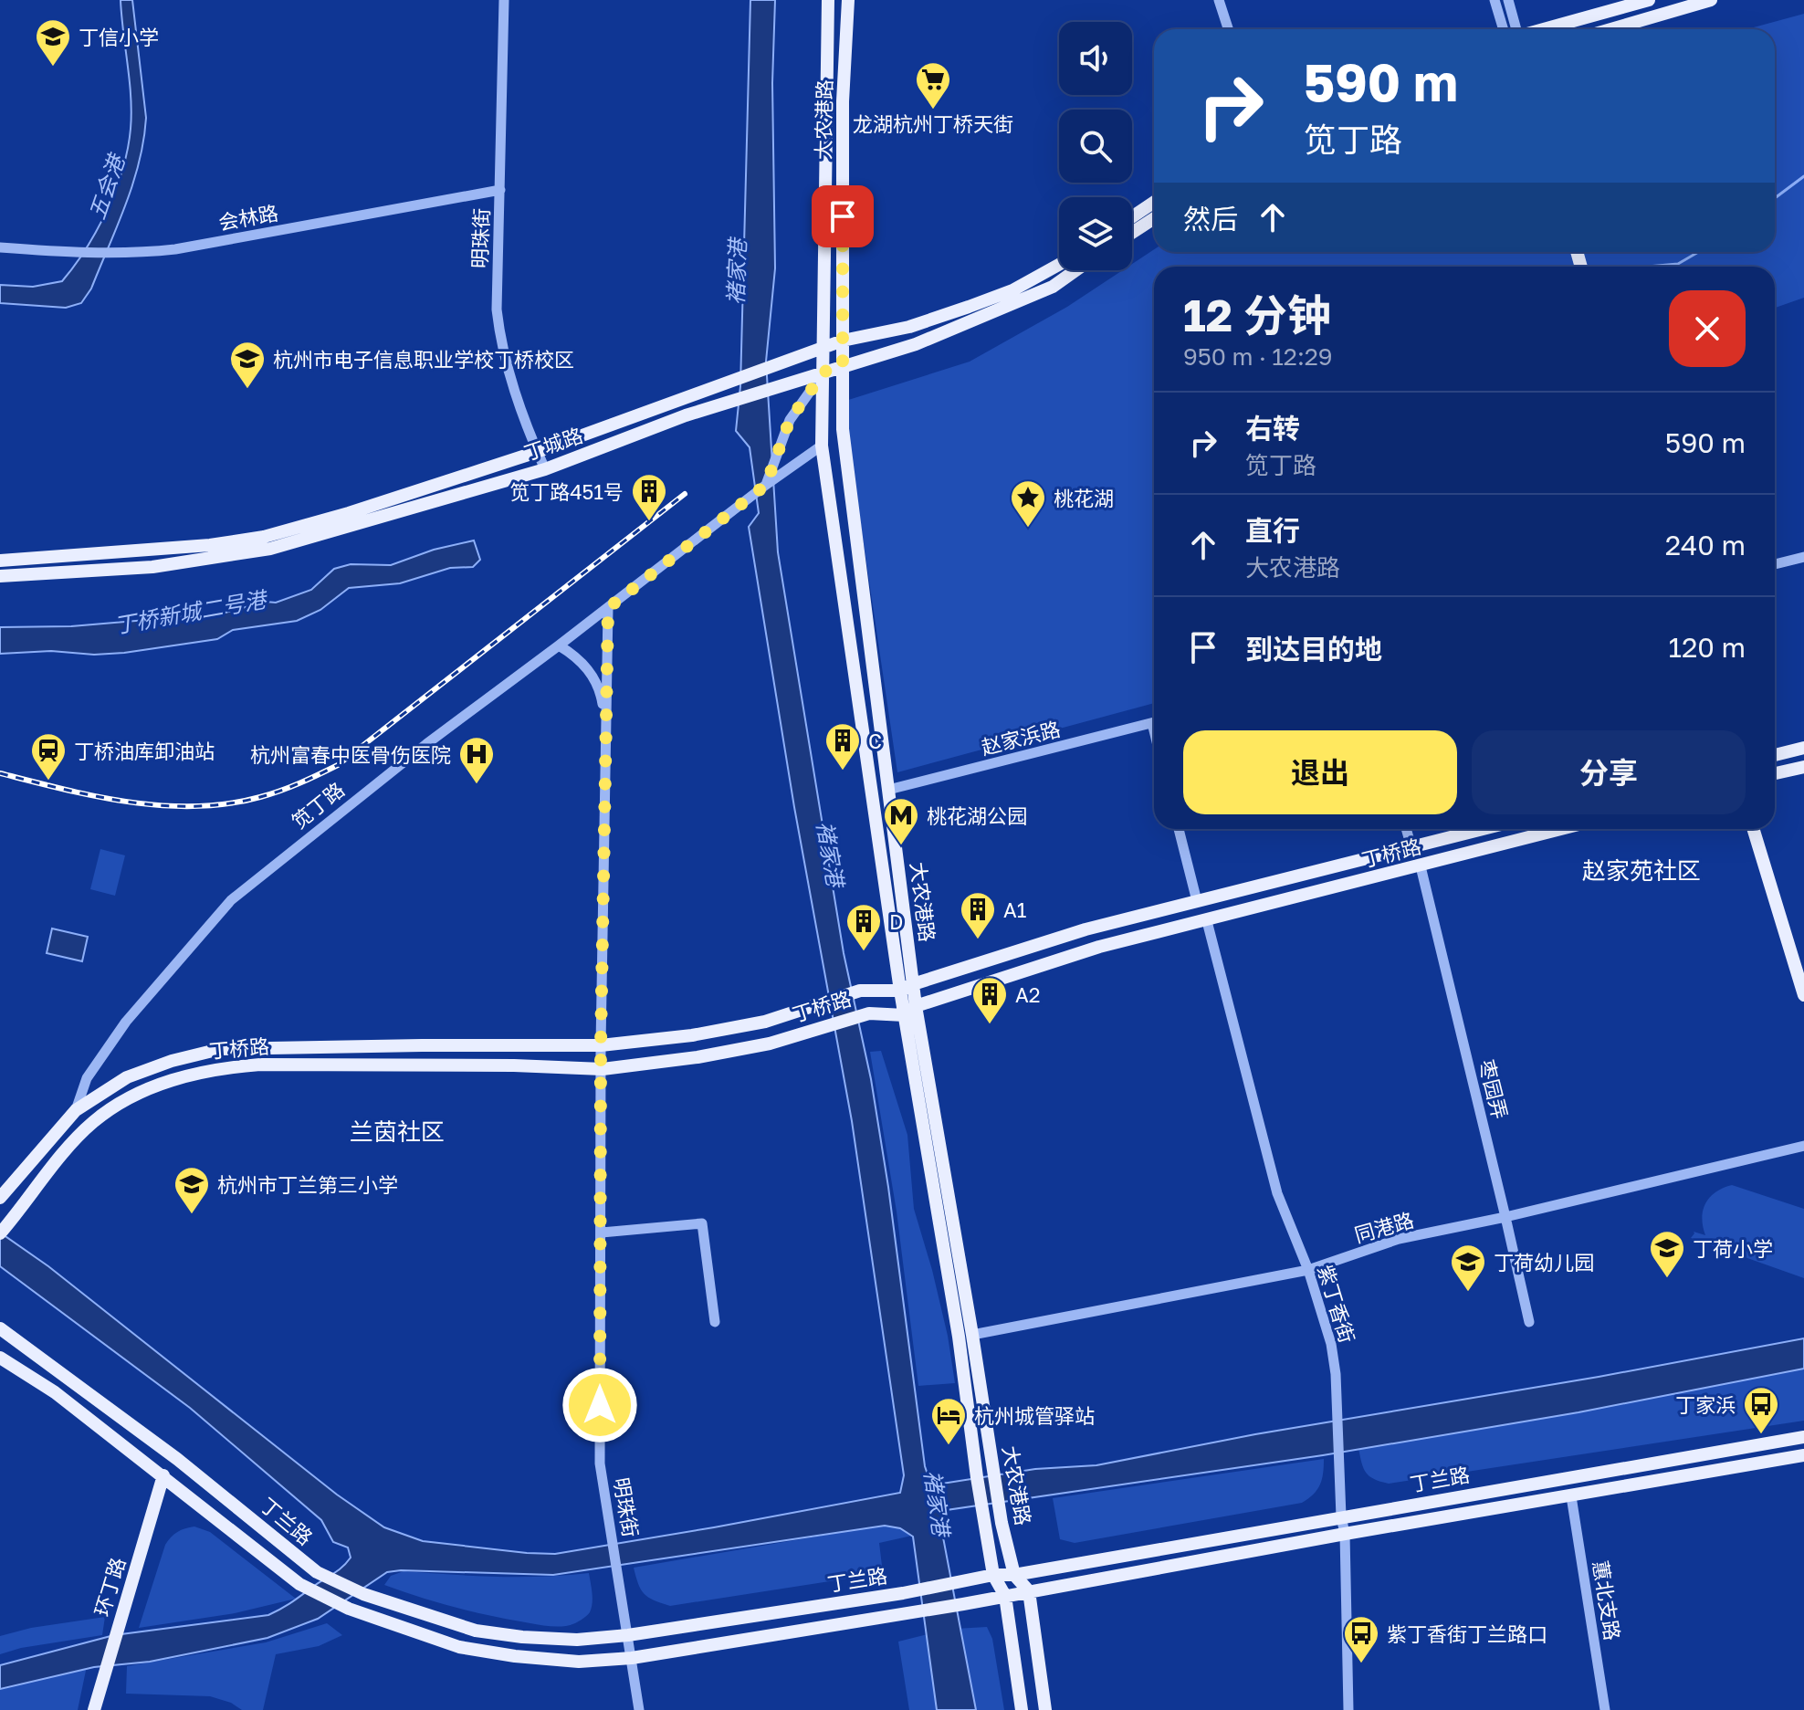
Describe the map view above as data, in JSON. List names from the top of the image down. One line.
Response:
{"streets":{"main road":["大农港路","丁城路","笕丁路","丁桥路","丁兰路","环丁路"],"street":["会林路","明珠街","赵家浜路","枣园弄","同港路","紫丁香街","蕙北支路"]},"crossings":[["大农港路","丁城路"],["大农港路","赵家浜路"],["大农港路","笕丁路"],["大农港路","丁桥路"],["大农港路","同港路"],["大农港路","丁兰路"],["会林路","明珠街"],["明珠街","丁城路"],["明珠街","笕丁路"],["明珠街","丁桥路"],["明珠街","丁兰路"],["笕丁路","丁桥路"],["丁桥路","枣园弄"],["丁桥路","紫丁香街"],["枣园弄","同港路"],["同港路","紫丁香街"],["紫丁香街","丁兰路"],["丁兰路","环丁路"],["丁兰路","蕙北支路"]],"districts":["赵家苑社区","兰茵社区"],"water":["五会港","褚家港","丁桥新城二号港"],"places":{"school or university":["丁信小学","杭州市电子信息职业学校丁桥校区","杭州市丁兰第三小学","丁荷小学","丁荷幼儿园"],"supermarket":["龙湖杭州丁桥天街"],"building":["笕丁路451号","C","A1","D","A2"],"place":["桃花湖"],"station":["丁桥油库卸油站"],"hospital":["杭州富春中医骨伤医院"],"metro station":["桃花湖公园"],"bus stop":["丁家浜","紫丁香街丁兰路口"],"hotel":["杭州城管驿站"]},"page":{"turn":["590 m","笕丁路"],"then":"然后","heading":["12 分钟","950 m · 12:29"],"list":[{"name":"右转","note":"笕丁路","value":"590 m"},{"name":"直行","note":"大农港路","value":"240 m"},{"name":"到达目的地","value":"120 m"}],"buttons":["退出","分享"]}}
